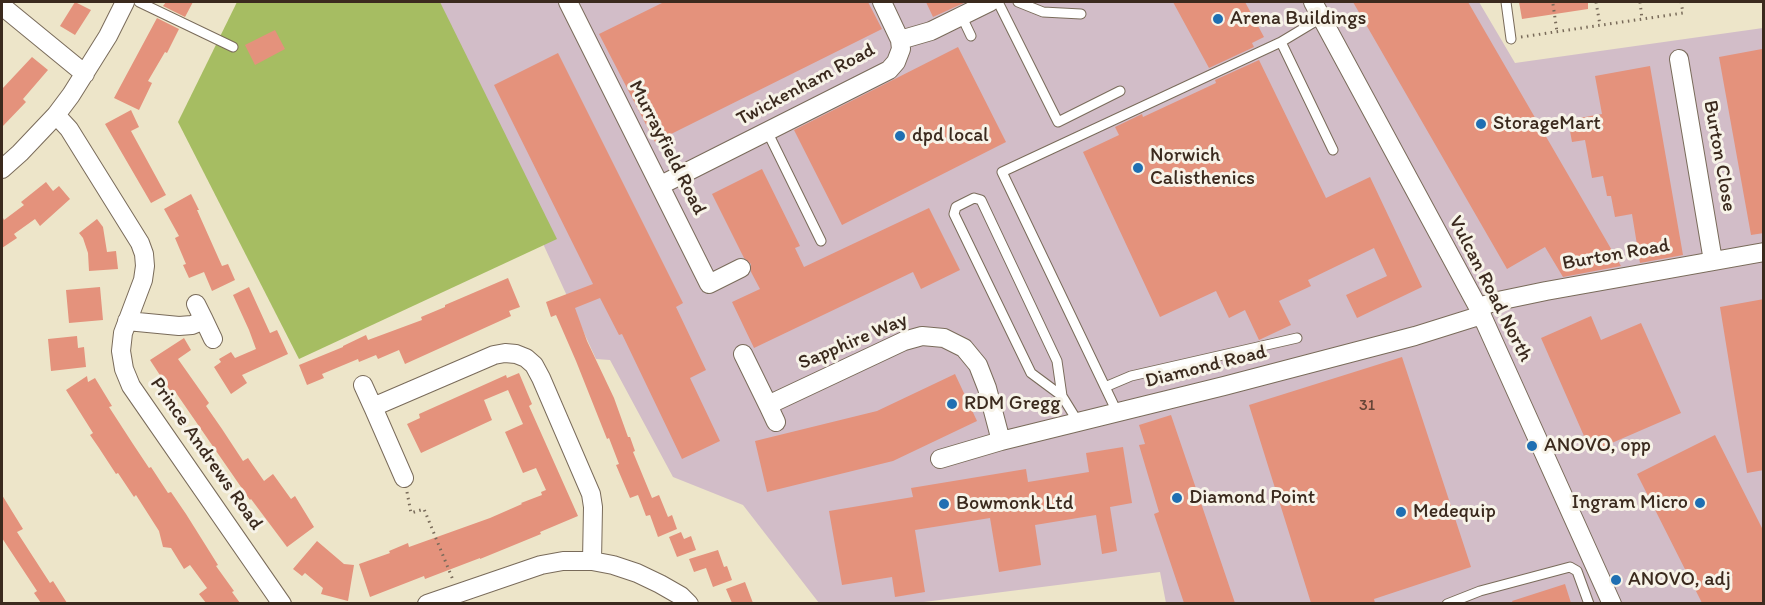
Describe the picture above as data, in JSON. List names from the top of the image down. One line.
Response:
{"streets":{"street":["Twickenham Road","Murrayfield Road","Burton Close","Burton Road","Vulcan Road North","Sapphire Way","Diamond Road","Prince Andrews Road"]},"crossings":[["Twickenham Road","Murrayfield Road"],["Burton Close","Burton Road"],["Burton Road","Vulcan Road North"],["Burton Road","Diamond Road"],["Vulcan Road North","Diamond Road"],["Sapphire Way","Diamond Road"]],"places":["Arena Buildings","StorageMart","dpd local","Norwich Calisthenics","RDM Gregg","ANOVO, opp","Diamond Point","Ingram Micro","Bowmonk Ltd","Medequip","ANOVO, adj"],"house_numbers":["31"]}
